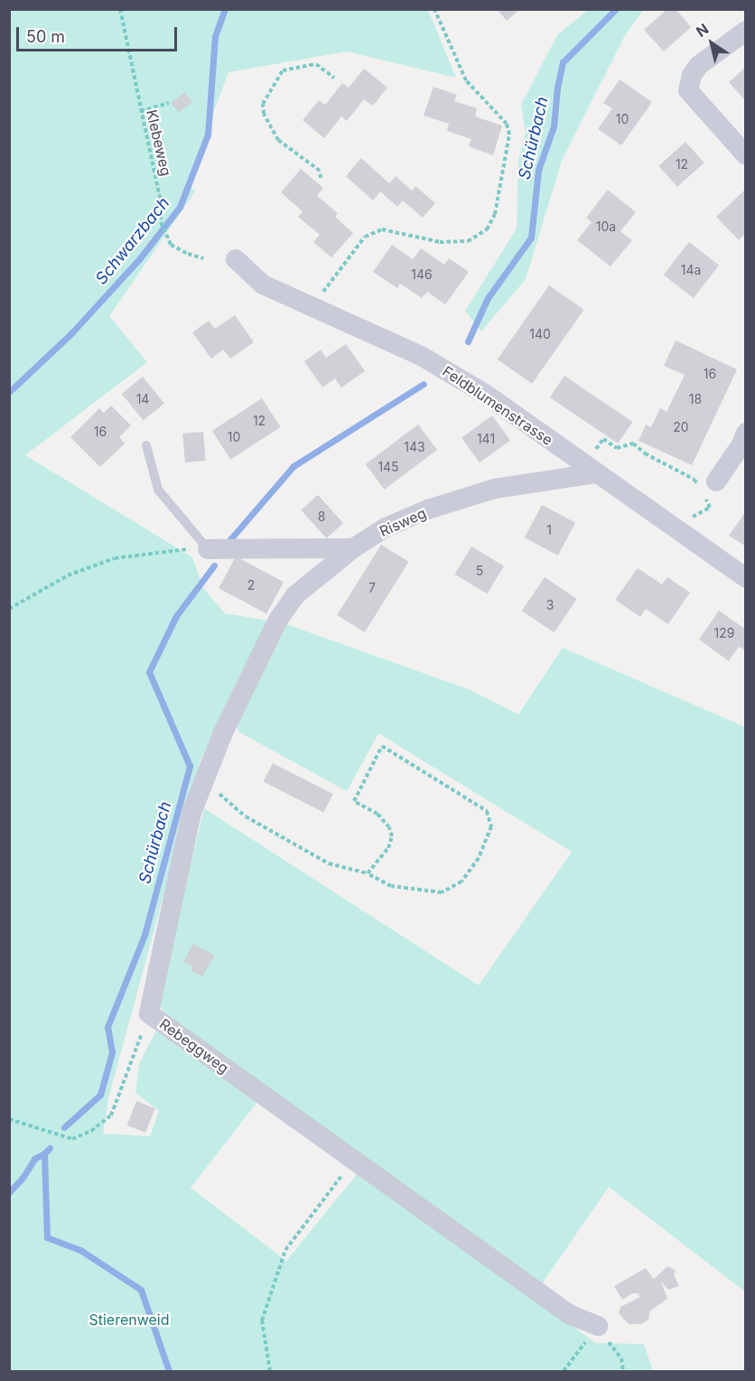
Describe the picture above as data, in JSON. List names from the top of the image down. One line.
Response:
{"streets":{"street":["Feldblumenstrasse","Risweg","Rebeggweg"],"path":["Klebeweg"]},"crossings":[["Feldblumenstrasse","Risweg"],["Risweg","Rebeggweg"]],"water":["Schürbach","Schwarzbach"],"parks":["Stierenweid"],"house_numbers":["10","12","10a","14a","146","140","16","14","18","12","20","16","10","141","143","145","8","1","5","2","7","3","129"],"scale_bar":"50 m","north":"top left"}
